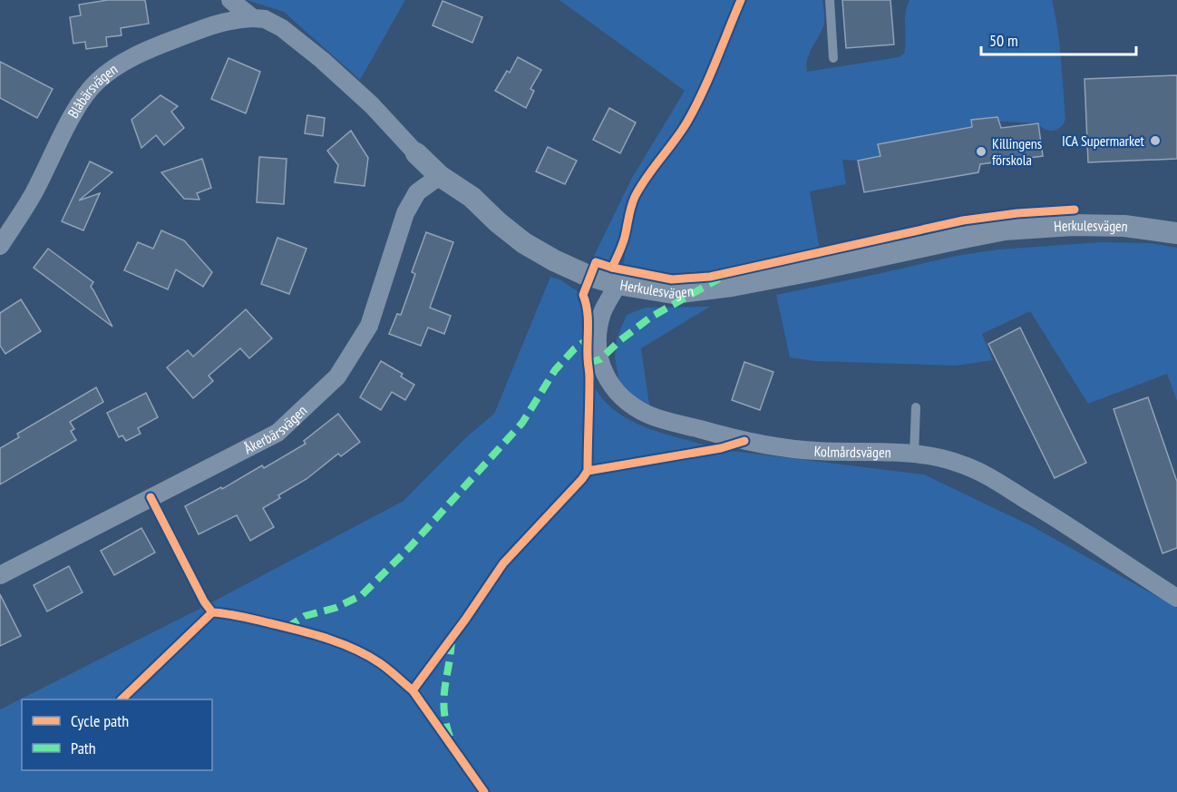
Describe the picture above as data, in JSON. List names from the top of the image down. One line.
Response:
{"streets":{"street":["Blåbärsvägen","Herkulesvägen","Åkerbärsvägen","Kolmårdsvägen"]},"crossings":[["Blåbärsvägen","Herkulesvägen"],["Herkulesvägen","Åkerbärsvägen"],["Herkulesvägen","Kolmårdsvägen"]],"places":["ICA Supermarket","Killingens förskola"],"legend":["Cycle path","Path"],"scale_bar":"50 m"}
